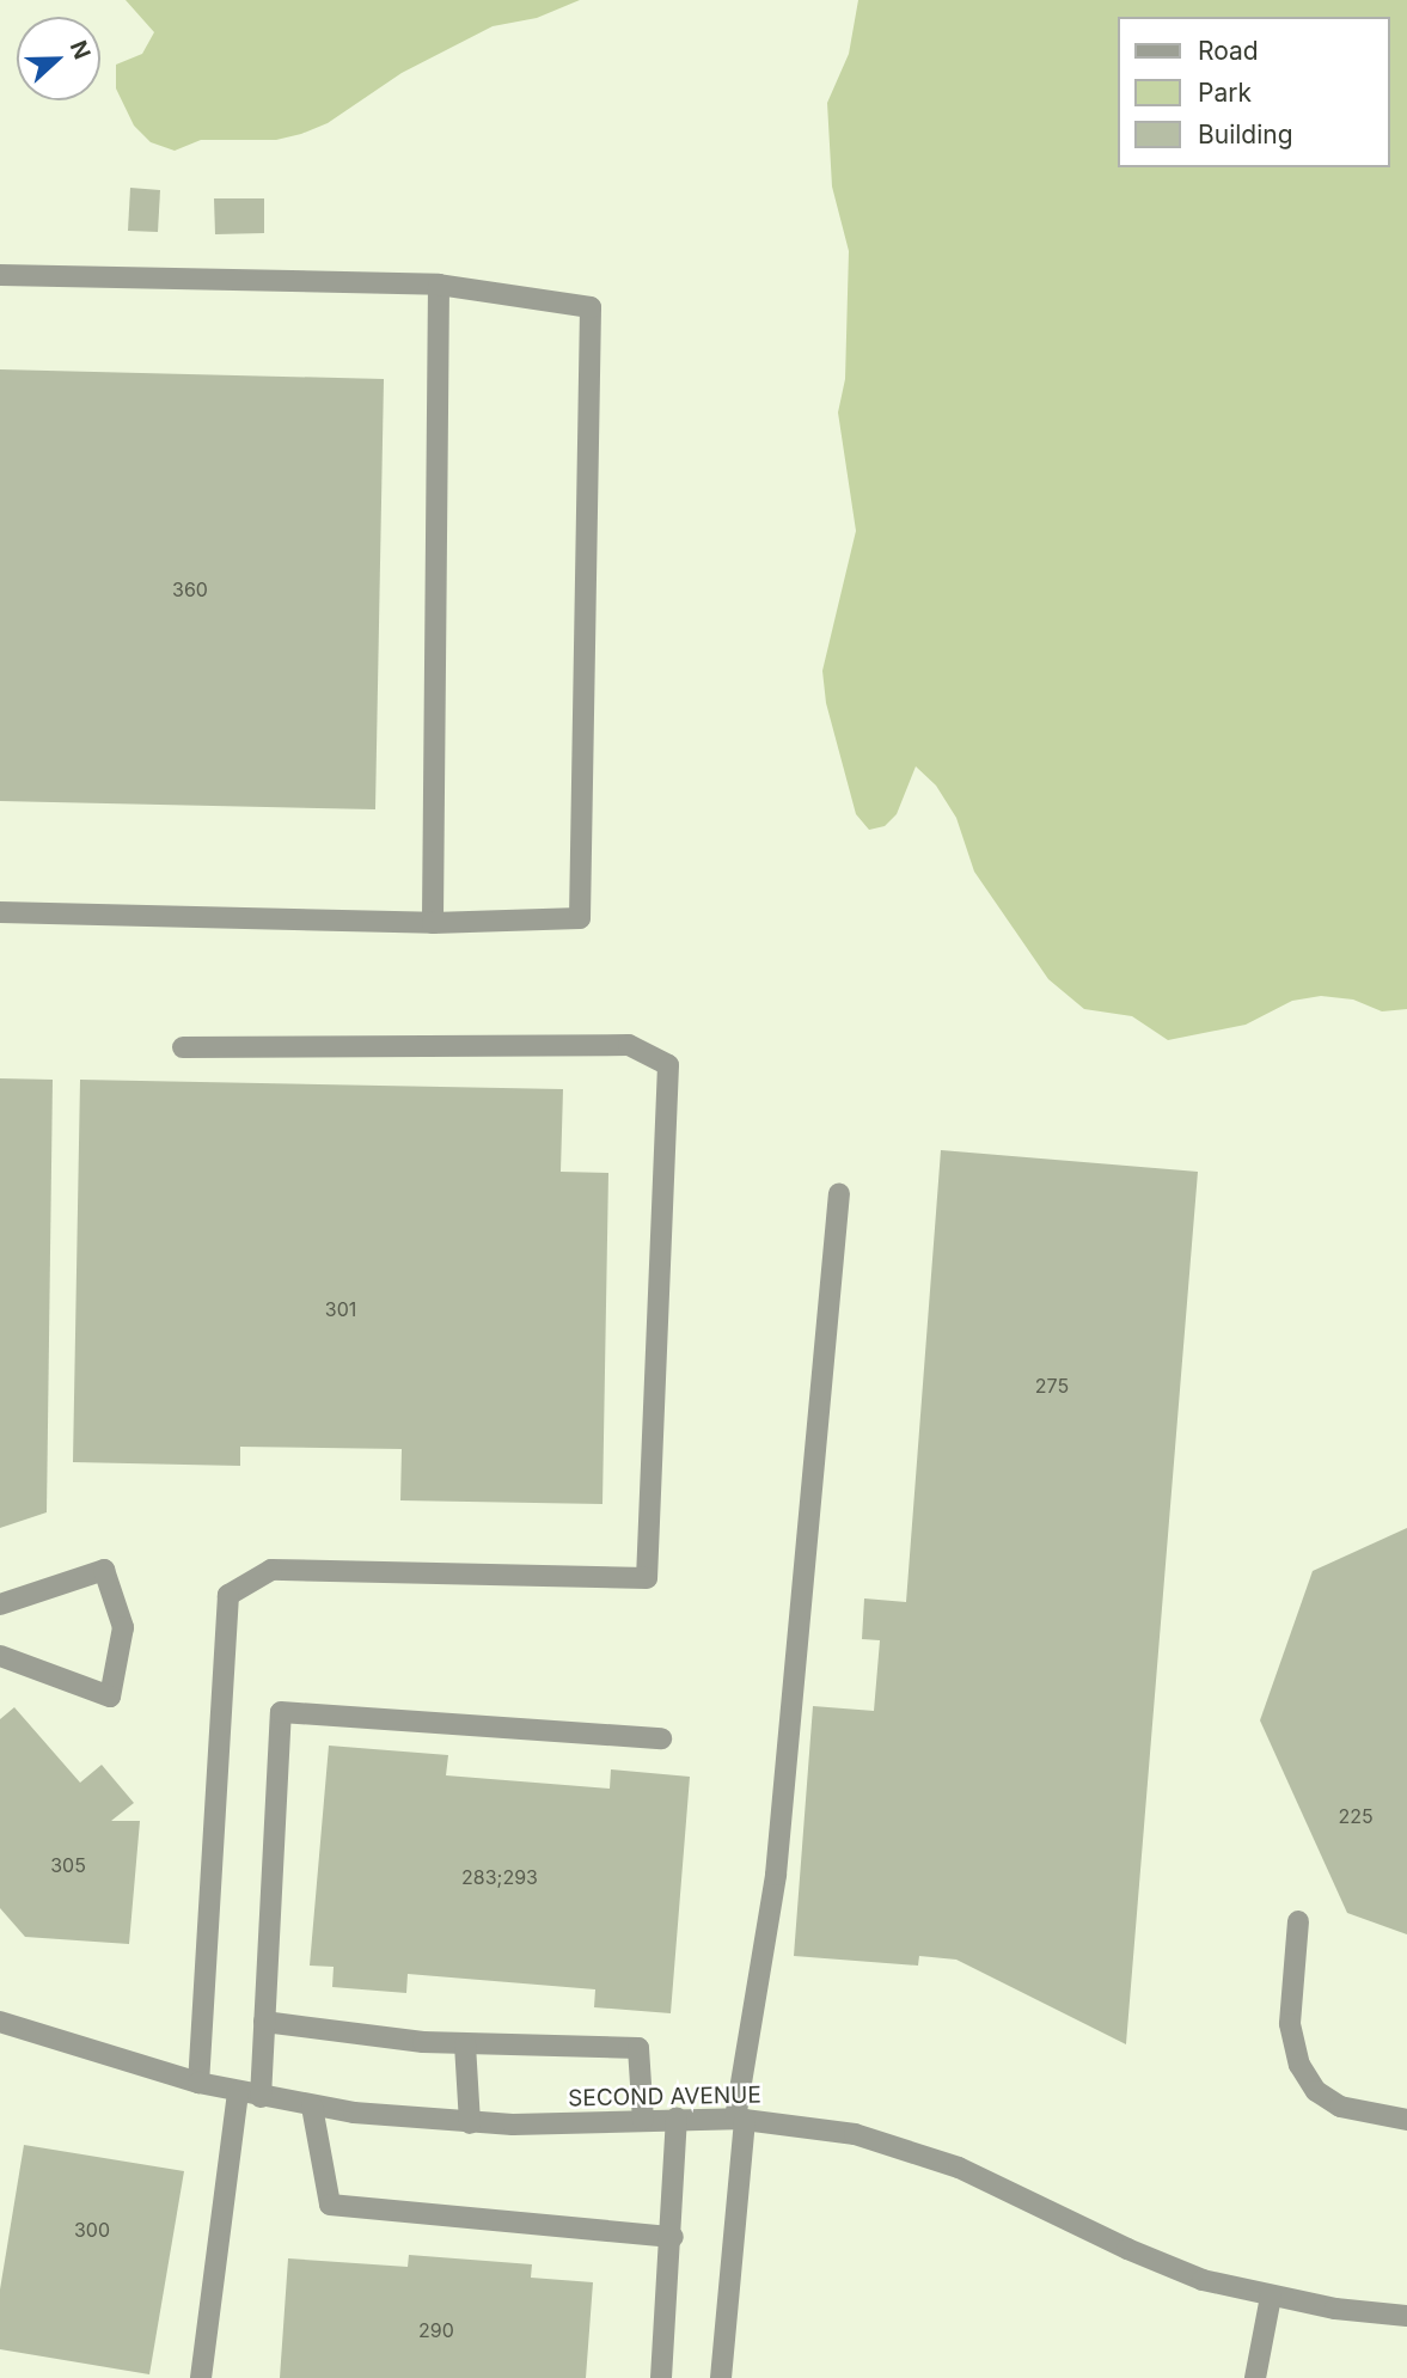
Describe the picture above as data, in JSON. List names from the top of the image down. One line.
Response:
{"streets":{"street":["SECOND AVENUE"]},"house_numbers":["360","301","275","225","305","283;293","300","290"],"legend":["Road","Park","Building"],"north":"right"}
